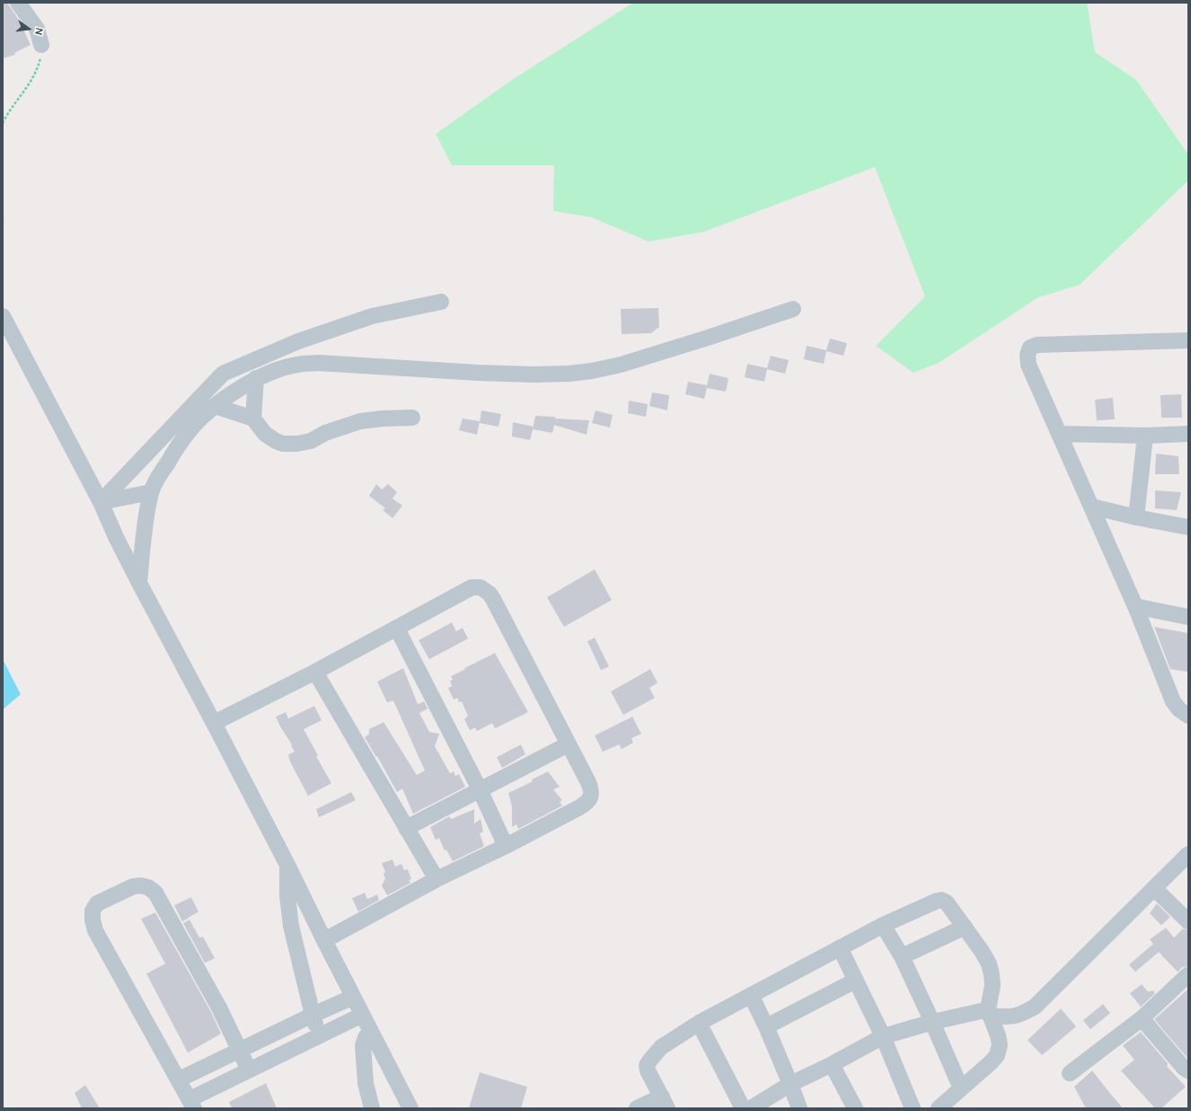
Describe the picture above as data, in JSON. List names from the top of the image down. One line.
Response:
{"north":"right"}
